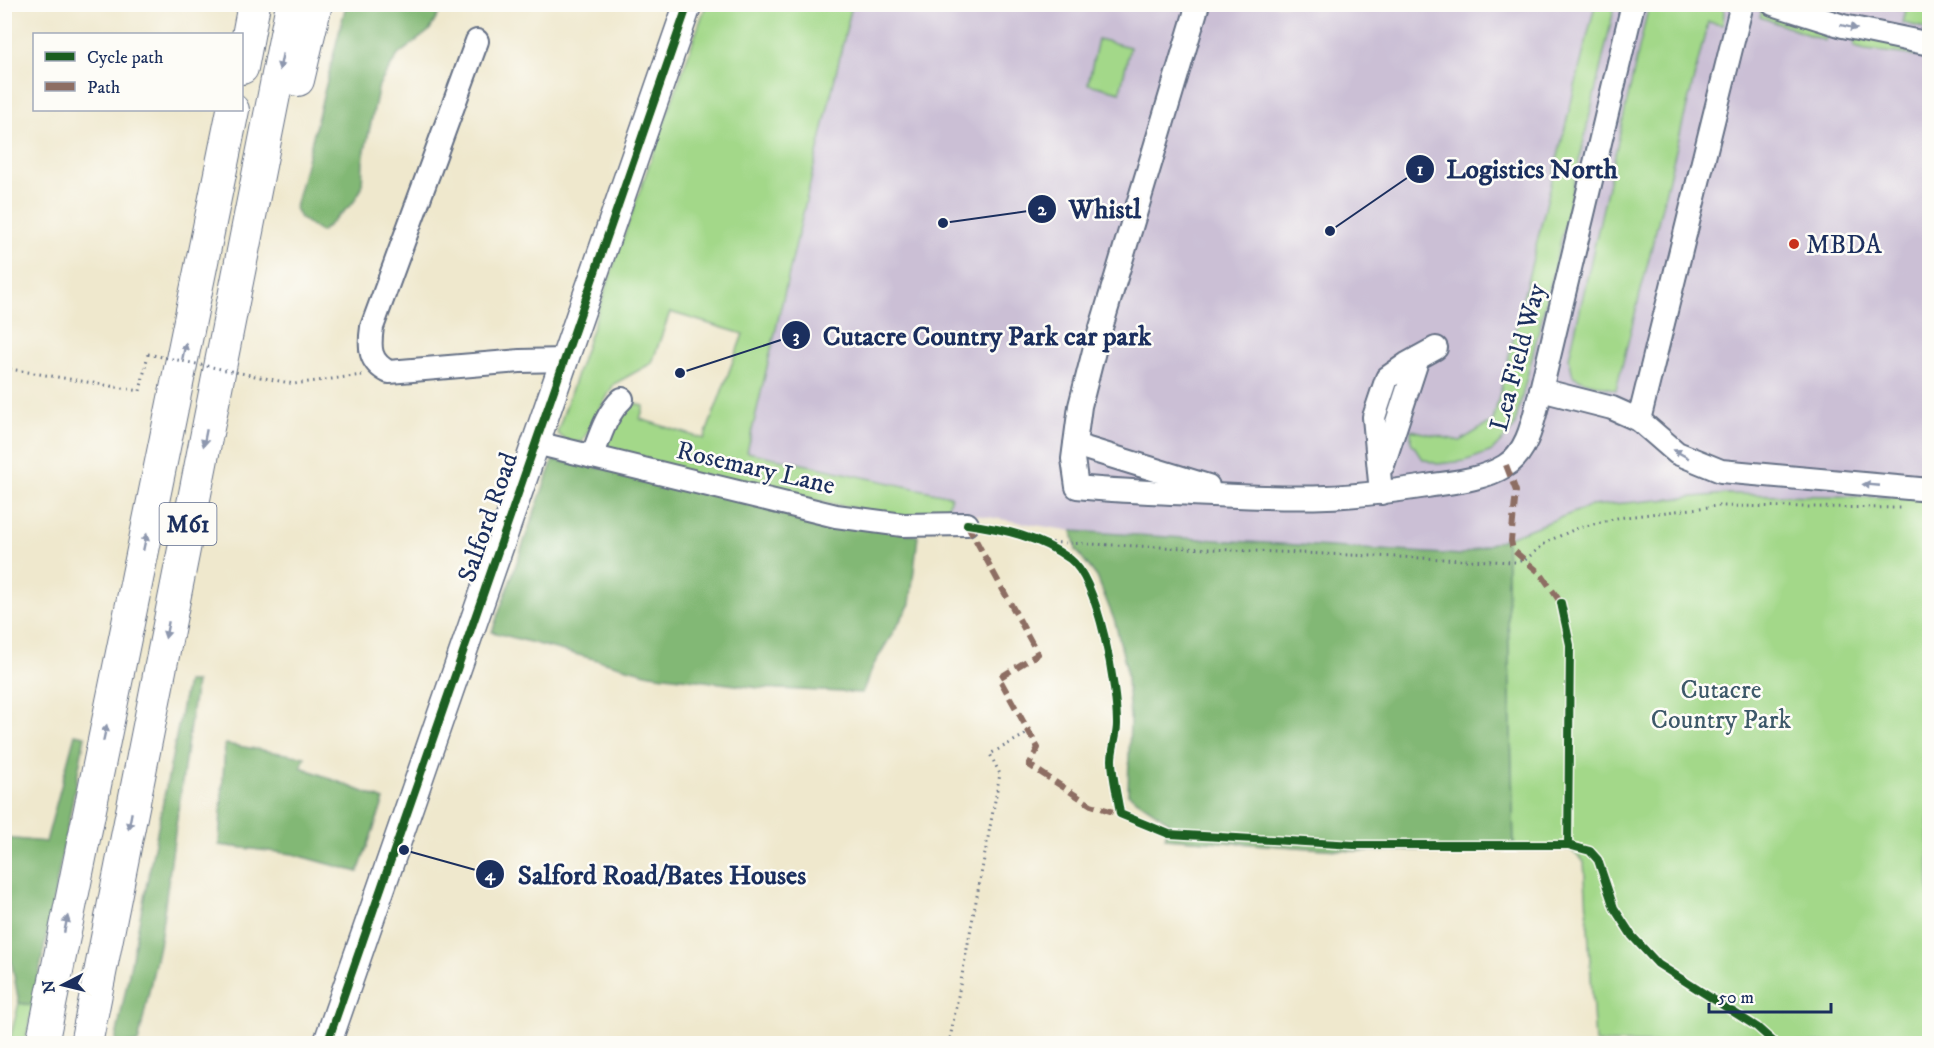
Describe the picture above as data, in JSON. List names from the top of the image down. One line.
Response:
{"streets":{"highway":["M61"],"main road":["Salford Road"],"lane":["Lea Field Way","Rosemary Lane"]},"crossings":[["Rosemary Lane","Salford Road"]],"parks":["Cutacre Country Park"],"places":["Whistl","Logistics North","MBDA","Cutacre Country Park car park","Salford Road/Bates Houses"],"legend":["Cycle path","Path"],"scale_bar":"50 m","north":"left"}
